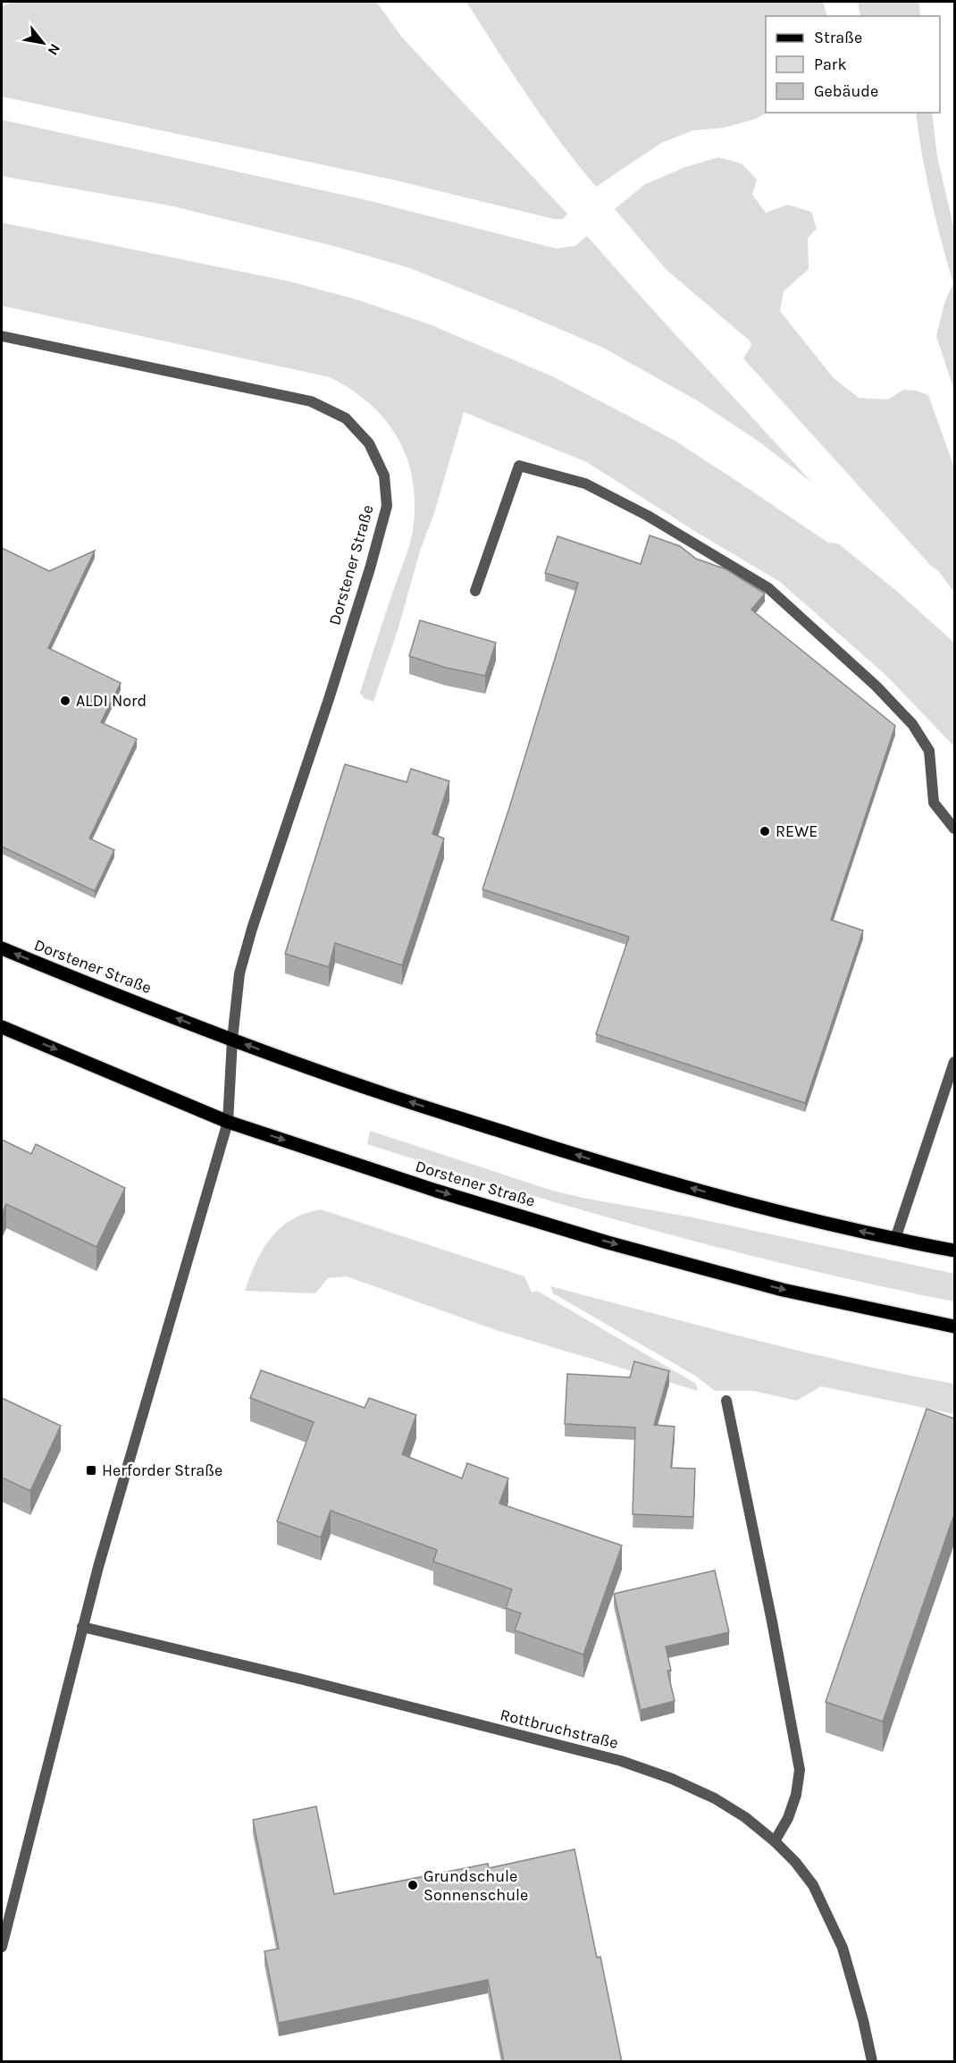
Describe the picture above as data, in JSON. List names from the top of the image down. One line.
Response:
{"streets":{"main road":["Dorstener Straße"],"street":["Rottbruchstraße"]},"places":{"other":["ALDI Nord","REWE","Grundschule Sonnenschule"],"transit":["Herforder Straße"]},"legend":["Straße","Park","Gebäude"],"north":"bottom right"}
